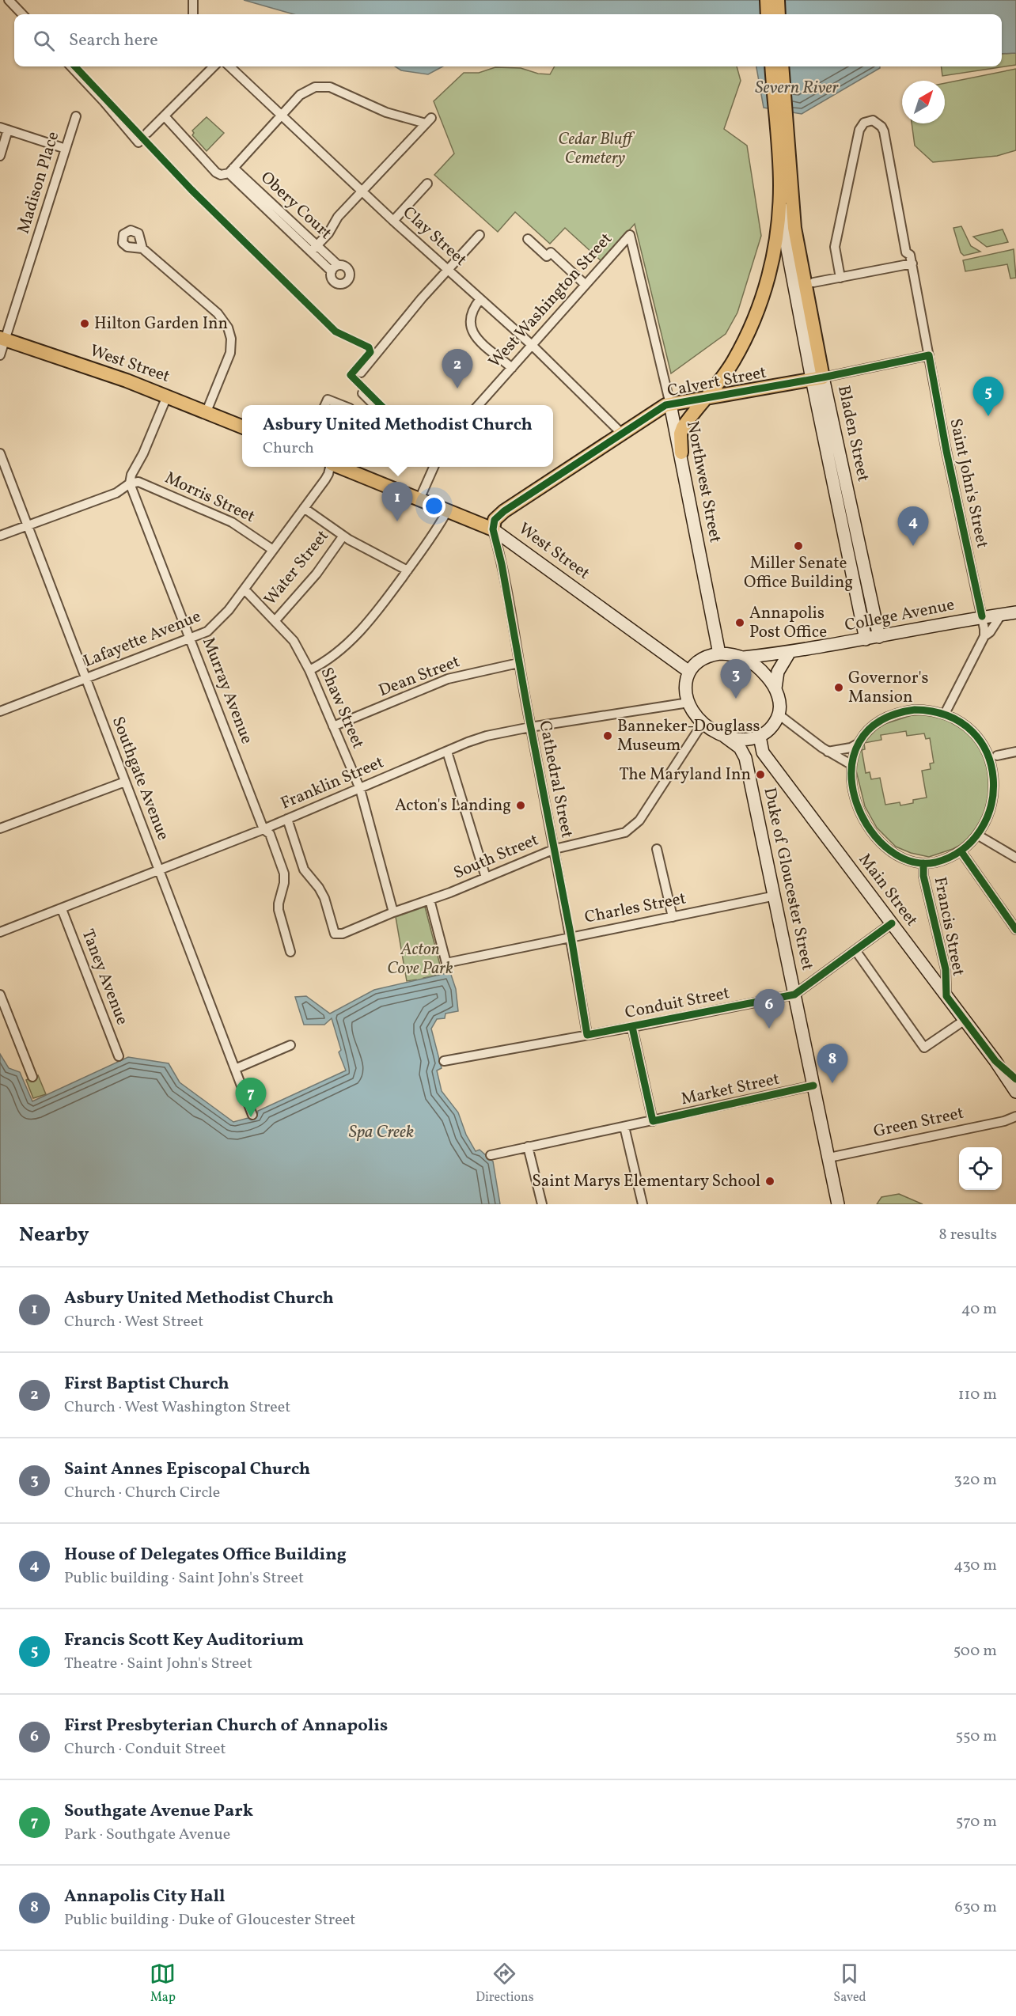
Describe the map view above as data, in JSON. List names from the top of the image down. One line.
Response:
{"streets":{"main road":["West Street","Calvert Street","Bladen Street","Northwest Street","College Avenue","Duke of Gloucester Street","Main Street"],"street":["Madison Place","Obery Court","Clay Street","West Washington Street","Saint John's Street","Morris Street","Water Street","Lafayette Avenue","Dean Street","Murray Avenue","Shaw Street","Southgate Avenue","Cathedral Street","Franklin Street","South Street","Charles Street","Francis Street","Taney Avenue","Conduit Street","Market Street","Green Street"]},"crossings":[["Madison Place","West Street"],["Clay Street","West Washington Street"],["Clay Street","Calvert Street"],["West Washington Street","Northwest Street"],["West Street","Calvert Street"],["West Street","Northwest Street"],["West Street","College Avenue"],["West Street","Cathedral Street"],["West Street","Franklin Street"],["West Street","South Street"],["West Street","Duke of Gloucester Street"],["West Street","Main Street"],["Calvert Street","Bladen Street"],["Calvert Street","Northwest Street"],["Calvert Street","Saint John's Street"],["Calvert Street","Cathedral Street"],["Bladen Street","College Avenue"],["Northwest Street","College Avenue"],["Northwest Street","Franklin Street"],["Northwest Street","South Street"],["Northwest Street","Duke of Gloucester Street"],["Northwest Street","Main Street"],["Saint John's Street","College Avenue"],["Morris Street","Lafayette Avenue"],["Morris Street","Murray Avenue"],["Water Street","Shaw Street"],["College Avenue","Franklin Street"],["College Avenue","South Street"],["College Avenue","Duke of Gloucester Street"],["College Avenue","Main Street"],["Lafayette Avenue","Murray Avenue"],["Lafayette Avenue","Shaw Street"],["Lafayette Avenue","Southgate Avenue"],["Dean Street","Shaw Street"],["Dean Street","Cathedral Street"],["Murray Avenue","Franklin Street"],["Shaw Street","Franklin Street"],["Shaw Street","South Street"],["Southgate Avenue","Franklin Street"],["Cathedral Street","Franklin Street"],["Cathedral Street","South Street"],["Cathedral Street","Charles Street"],["Cathedral Street","Conduit Street"],["Franklin Street","South Street"],["Franklin Street","Duke of Gloucester Street"],["Franklin Street","Main Street"],["Franklin Street","Taney Avenue"],["South Street","Duke of Gloucester Street"],["South Street","Main Street"],["South Street","Charles Street"],["Duke of Gloucester Street","Main Street"],["Duke of Gloucester Street","Charles Street"],["Duke of Gloucester Street","Conduit Street"],["Duke of Gloucester Street","Market Street"],["Duke of Gloucester Street","Green Street"],["Main Street","Francis Street"],["Main Street","Conduit Street"]],"water":["Severn River","Spa Creek"],"parks":["Cedar Bluff Cemetery","Acton Cove Park"],"places":["Hilton Garden Inn","Miller Senate Office Building","Annapolis Post Office","Governor's Mansion","Banneker-Douglass Museum","The Maryland Inn","Acton's Landing","Saint Marys Elementary School"],"north":"top right","page":{"search":"Search here","pins":["2","5","1","4","3","6","8","7"],"popup":["Asbury United Methodist Church","Church"],"heading":["Nearby","8 results"],"list":[{"mark":"1","name":"Asbury United Methodist Church","note":"Church · West Street","value":"40 m"},{"mark":"2","name":"First Baptist Church","note":"Church · West Washington Street","value":"110 m"},{"mark":"3","name":"Saint Annes Episcopal Church","note":"Church · Church Circle","value":"320 m"},{"mark":"4","name":"House of Delegates Office Building","note":"Public building · Saint John's Street","value":"430 m"},{"mark":"5","name":"Francis Scott Key Auditorium","note":"Theatre · Saint John's Street","value":"500 m"},{"mark":"6","name":"First Presbyterian Church of Annapolis","note":"Church · Conduit Street","value":"550 m"},{"mark":"7","name":"Southgate Avenue Park","note":"Park · Southgate Avenue","value":"570 m"},{"mark":"8","name":"Annapolis City Hall","note":"Public building · Duke of Gloucester Street","value":"630 m"}],"nav":["Map","Directions","Saved"]}}
